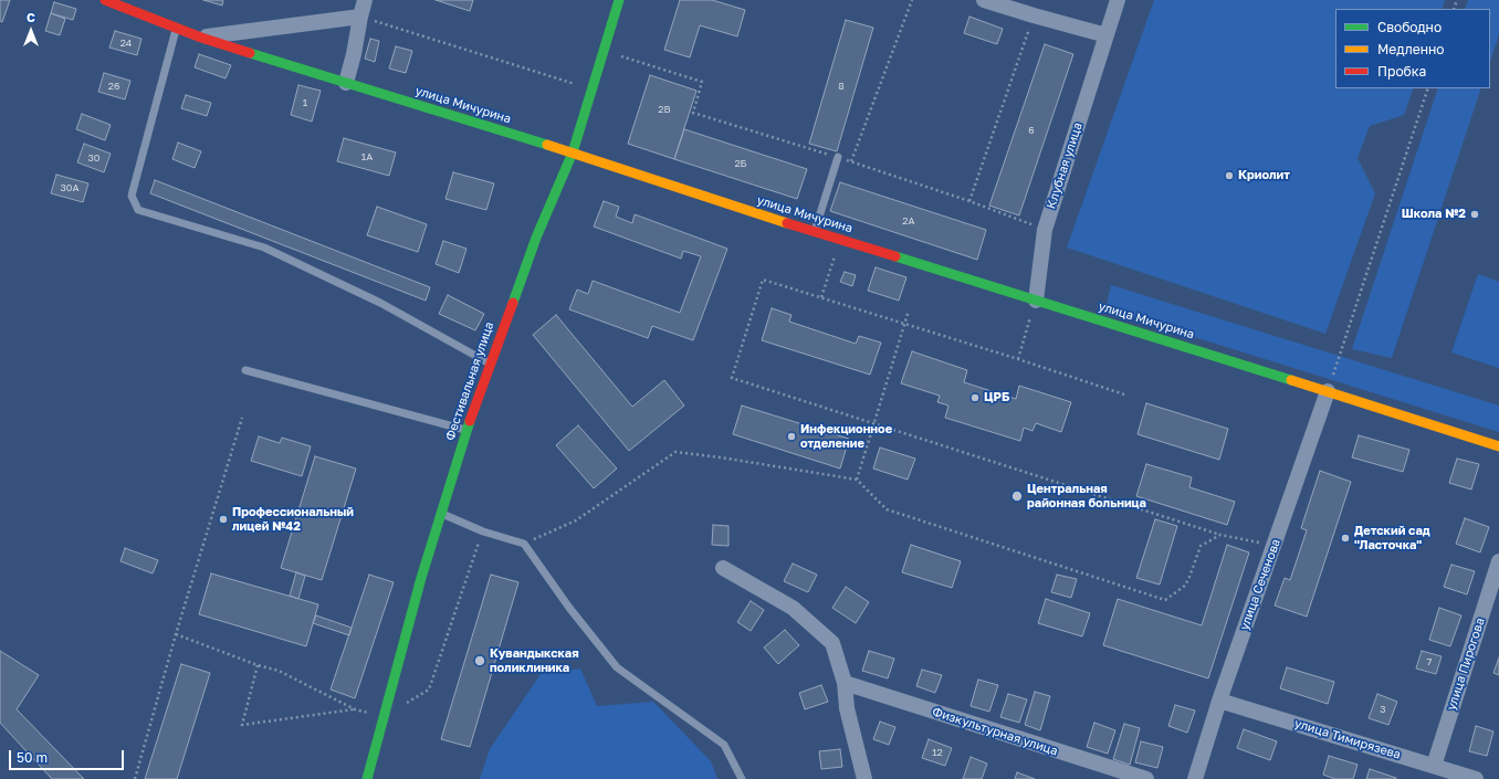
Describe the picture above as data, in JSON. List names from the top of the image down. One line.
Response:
{"streets":{"street":["улица Мичурина","Клубная улица","Фестивальная улица","улица Сеченова","улица Пирогова","Физкультурная улица","улица Тимирязева"]},"crossings":[["улица Мичурина","Клубная улица"],["улица Мичурина","Фестивальная улица"],["улица Мичурина","улица Сеченова"],["улица Сеченова","улица Тимирязева"],["улица Пирогова","улица Тимирязева"]],"places":["Криолит","Школа №2","ЦРБ","Инфекционное отделение","Центральная районная больница","Профессиональный лицей №42","Детский сад \"Ласточка\"","Кувандыкская поликлиника"],"house_numbers":["24","26","8","1","2В","6","1А","30","2Б","30А","2А","7","3","12"],"legend":["Свободно","Медленно","Пробка"],"scale_bar":"50 m","north":"top"}
